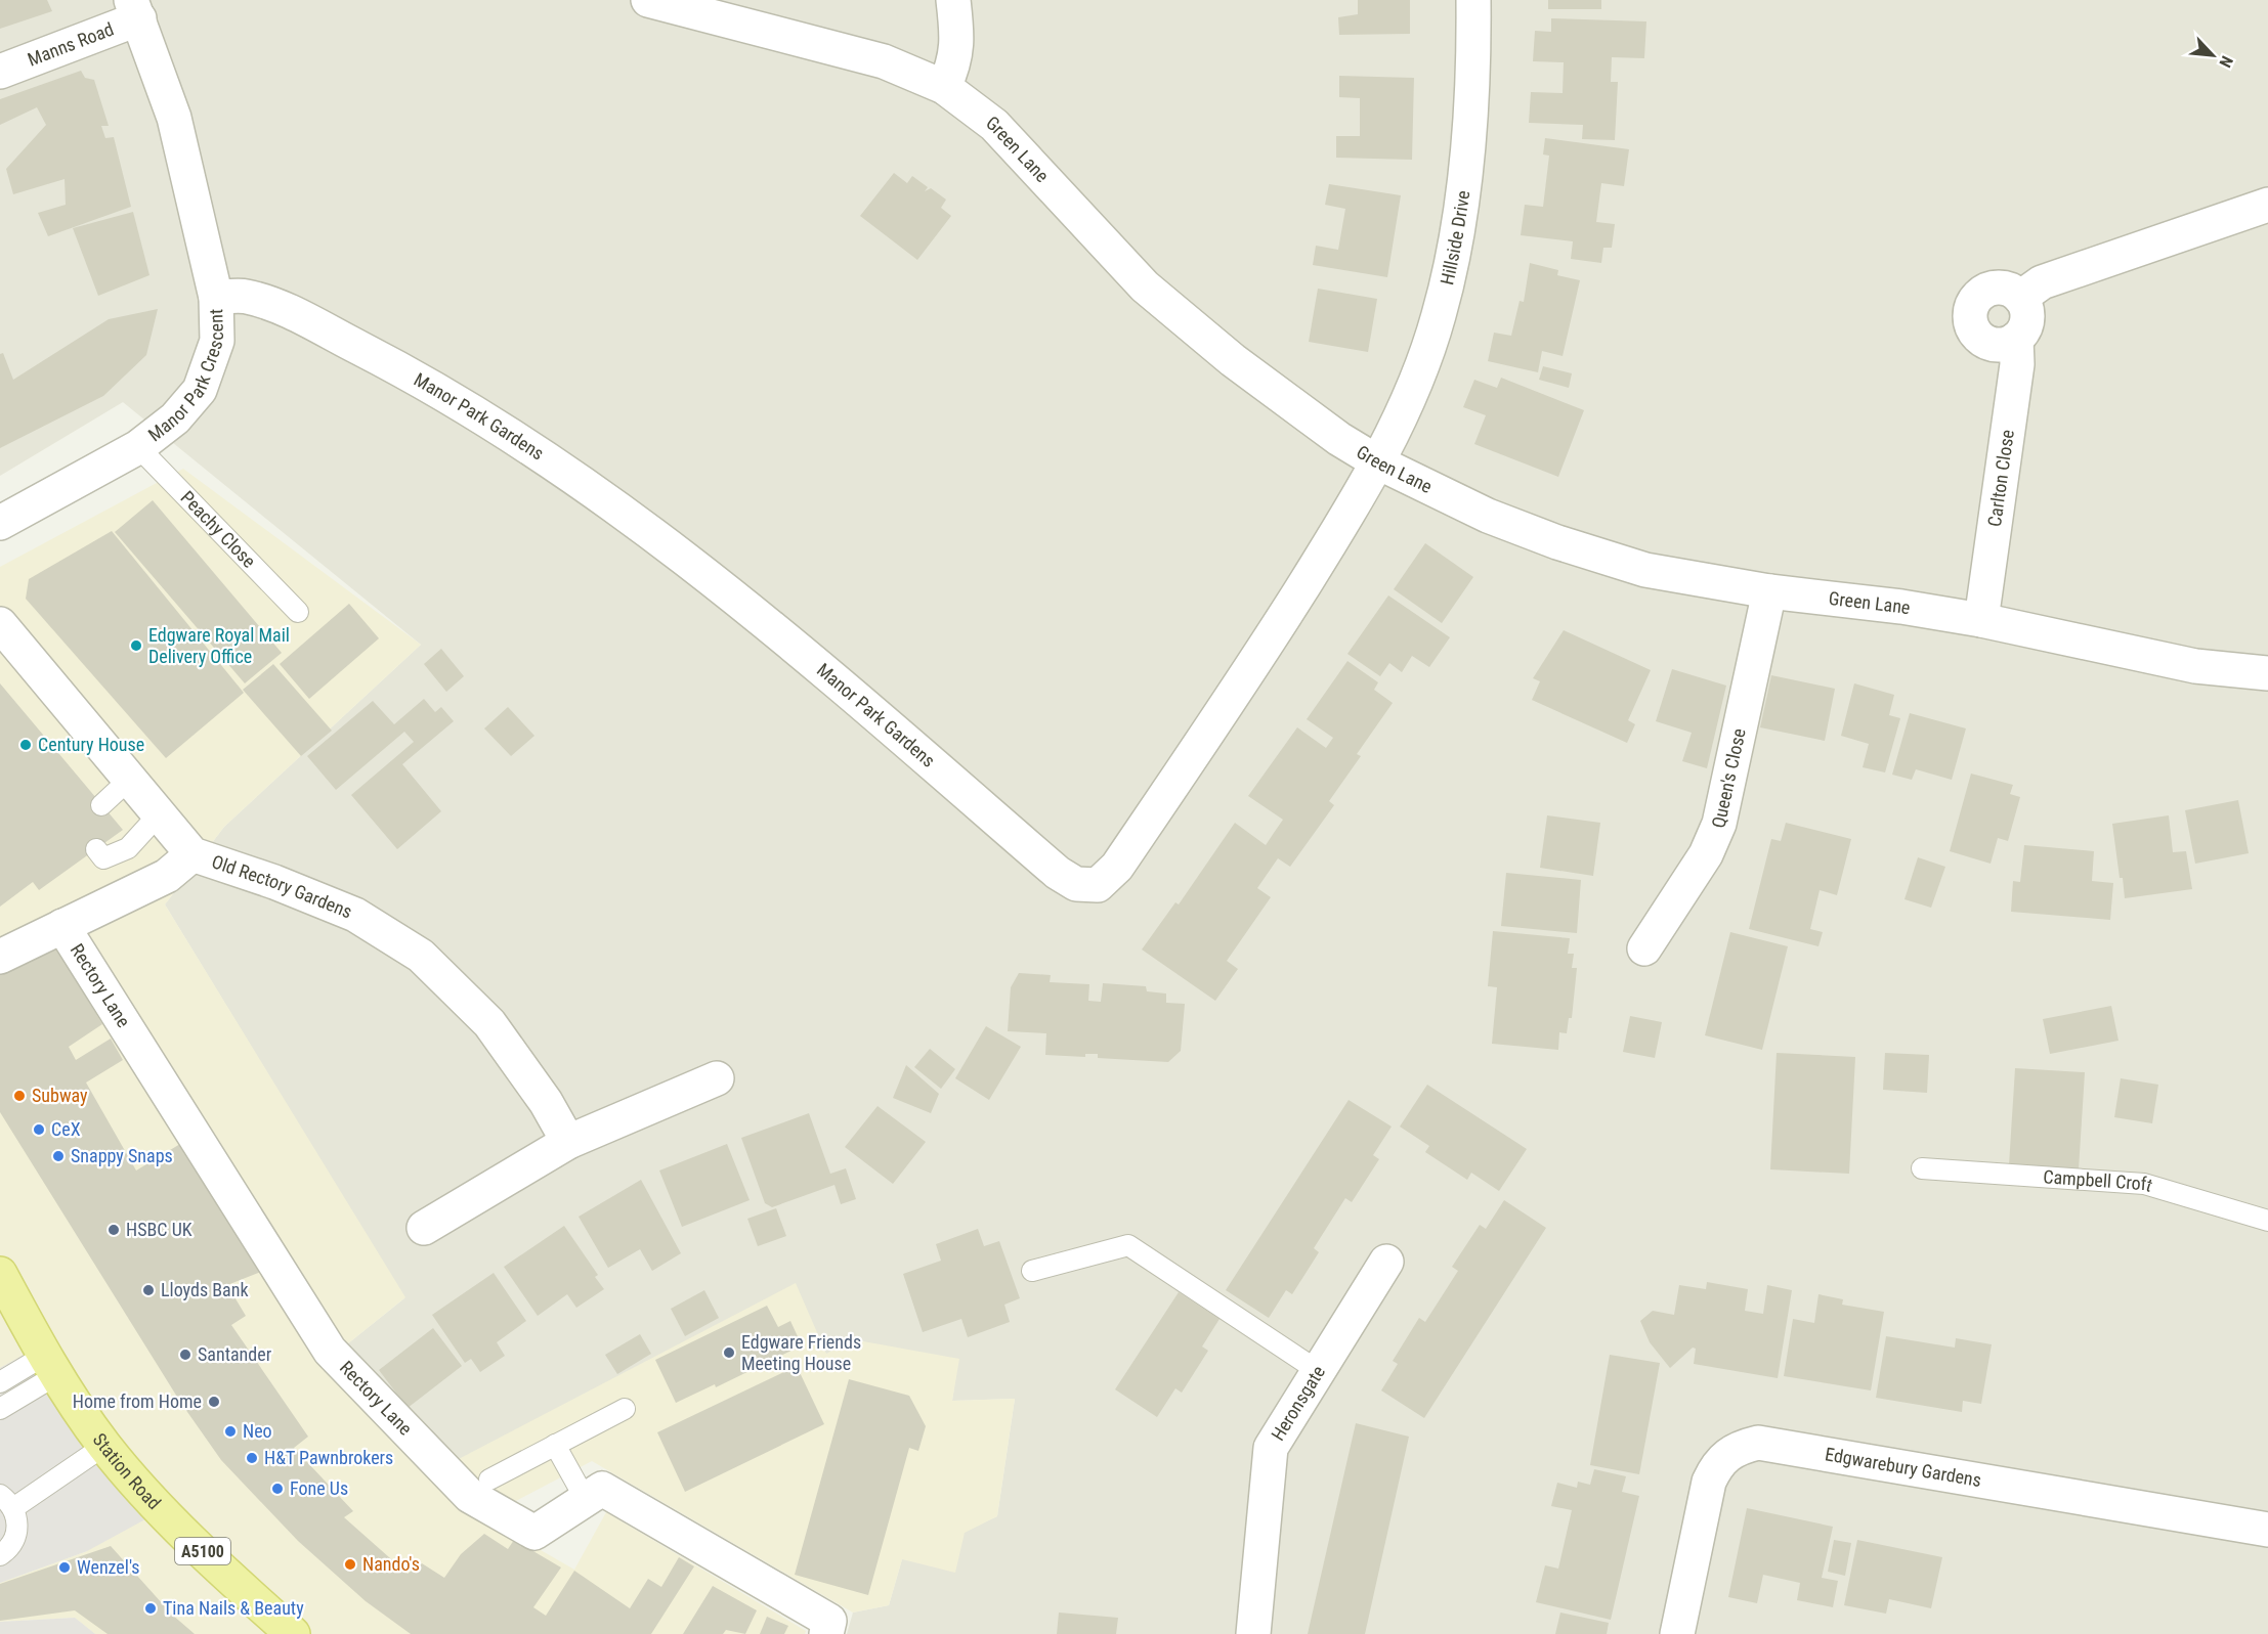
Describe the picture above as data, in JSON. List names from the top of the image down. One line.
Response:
{"streets":{"main road":["Station Road","A5100"],"street":["Manns Road","Green Lane","Hillside Drive","Manor Park Crescent","Manor Park Gardens","Carlton Close","Queen's Close","Old Rectory Gardens","Rectory Lane","Heronsgate","Edgwarebury Gardens"],"lane":["Peachy Close","Campbell Croft"]},"crossings":[["Manns Road","Manor Park Crescent"],["Green Lane","Hillside Drive"],["Green Lane","Manor Park Gardens"],["Green Lane","Carlton Close"],["Green Lane","Queen's Close"],["Hillside Drive","Manor Park Gardens"],["Manor Park Crescent","Manor Park Gardens"],["Manor Park Crescent","Peachy Close"],["Old Rectory Gardens","Rectory Lane"]],"places":["Edgware Royal Mail Delivery Office","Century House","Subway","CeX","Snappy Snaps","HSBC UK","Lloyds Bank","Edgware Friends Meeting House","Santander","Home from Home","Neo","H&T Pawnbrokers","Fone Us","Nando's","Wenzel's","Tina Nails & Beauty"],"north":"bottom right"}
